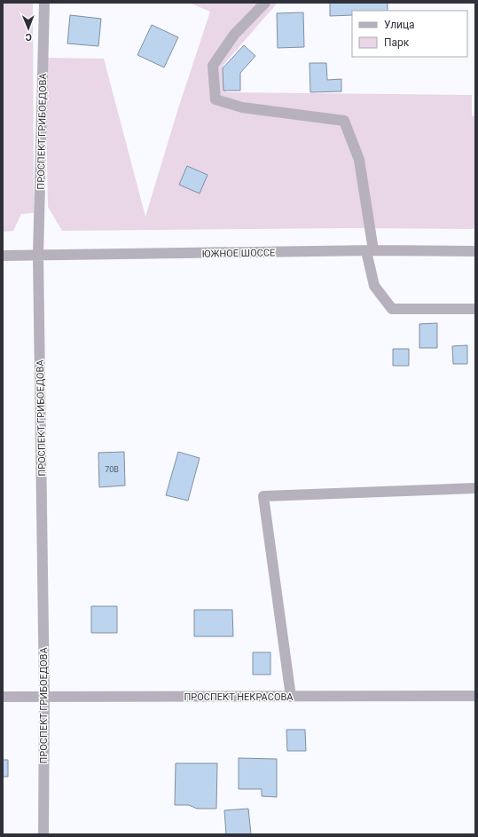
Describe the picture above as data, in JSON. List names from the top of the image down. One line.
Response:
{"streets":{"street":["ПРОСПЕКТ ГРИБОЕДОВА","ЮЖНОЕ ШОССЕ","ПРОСПЕКТ НЕКРАСОВА"]},"crossings":[["ПРОСПЕКТ ГРИБОЕДОВА","ЮЖНОЕ ШОССЕ"],["ПРОСПЕКТ ГРИБОЕДОВА","ПРОСПЕКТ НЕКРАСОВА"]],"house_numbers":["70В"],"legend":["Улица","Парк"],"north":"bottom"}
